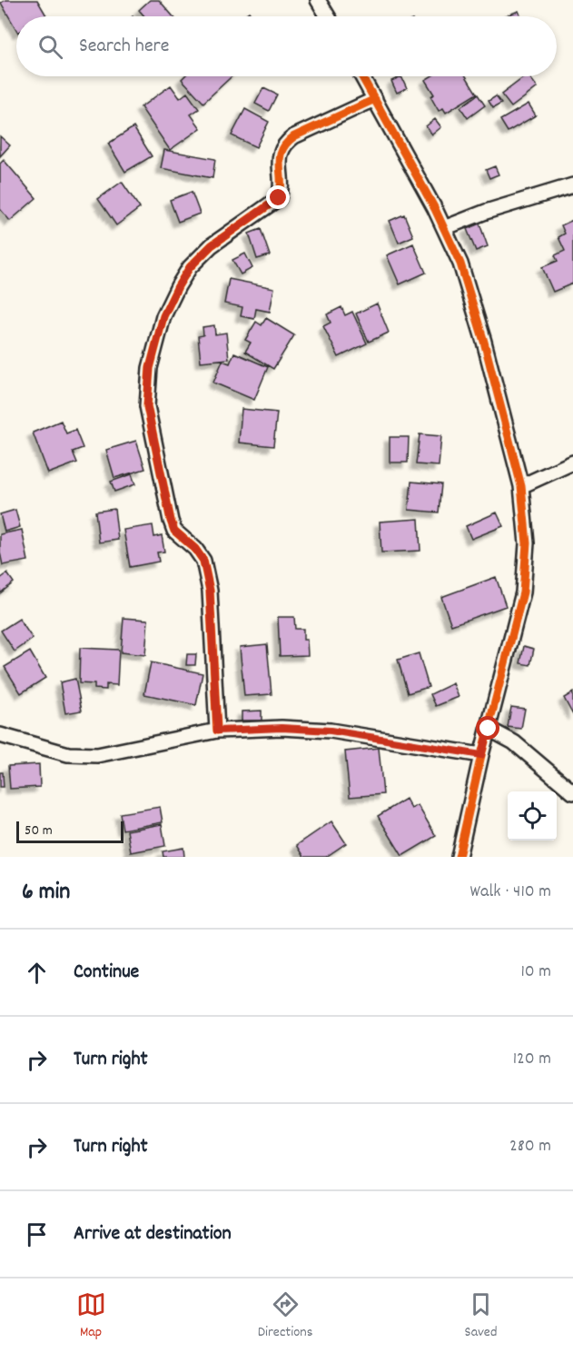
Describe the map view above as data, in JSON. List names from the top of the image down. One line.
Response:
{"scale_bar":"50 m","page":{"search":"Search here","scale":"50 m","heading":["6 min","Walk · 410 m"],"list":[["Continue","10 m"],["Turn right","120 m"],["Turn right","280 m"],"Arrive at destination"],"nav":["Map","Directions","Saved"]}}
